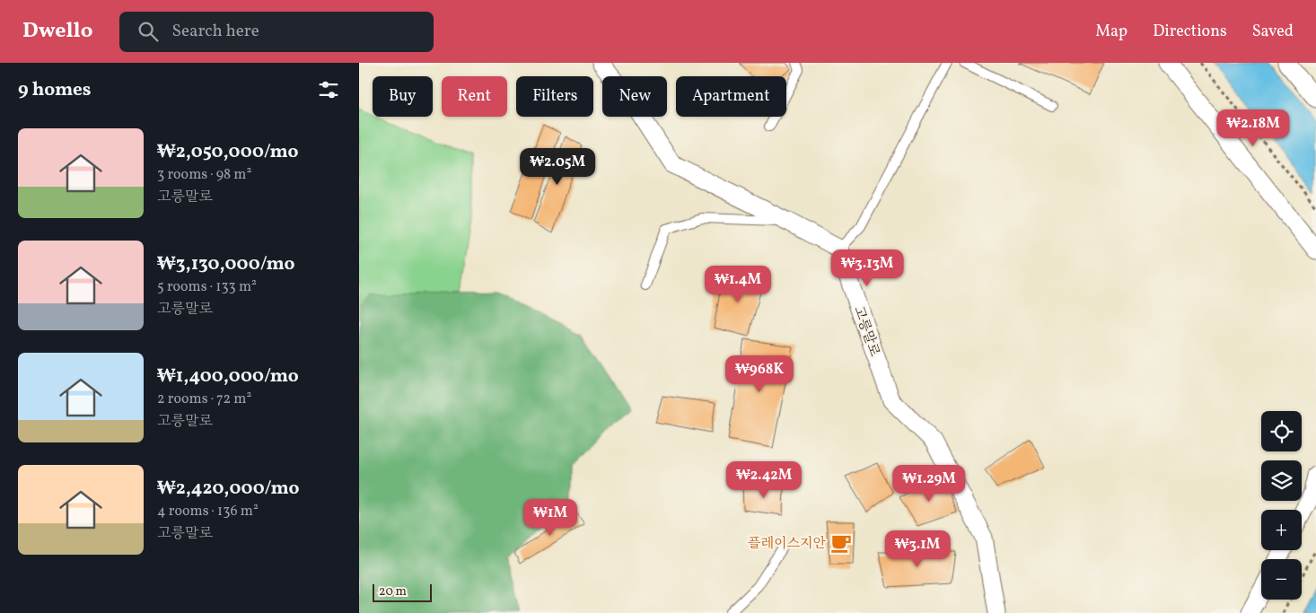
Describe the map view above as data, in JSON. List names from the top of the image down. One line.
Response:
{"streets":{"street":["고릉말로"]},"places":{"cafe":["플레이스지안"]},"scale_bar":"20 m","page":{"header":"Dwello","search":"Search here","nav":["Map","Directions","Saved"],"heading":"9 homes","chip":["Buy","Rent","Filters","New","Apartment"],"price":["₩2.18M","₩2.05M","₩3.13M","₩1.4M","₩968K","₩2.42M","₩1.29M","₩1M","₩3.1M"],"list":[{"name":"₩2,050,000/mo","note":"3 rooms · 98 m² · 고릉말로"},{"name":"₩3,130,000/mo","note":"5 rooms · 133 m² · 고릉말로"},{"name":"₩1,400,000/mo","note":"2 rooms · 72 m² · 고릉말로"},{"name":"₩2,420,000/mo","note":"4 rooms · 136 m² · 고릉말로"}],"map_buttons":["+","−"],"scale":"20 m"}}
